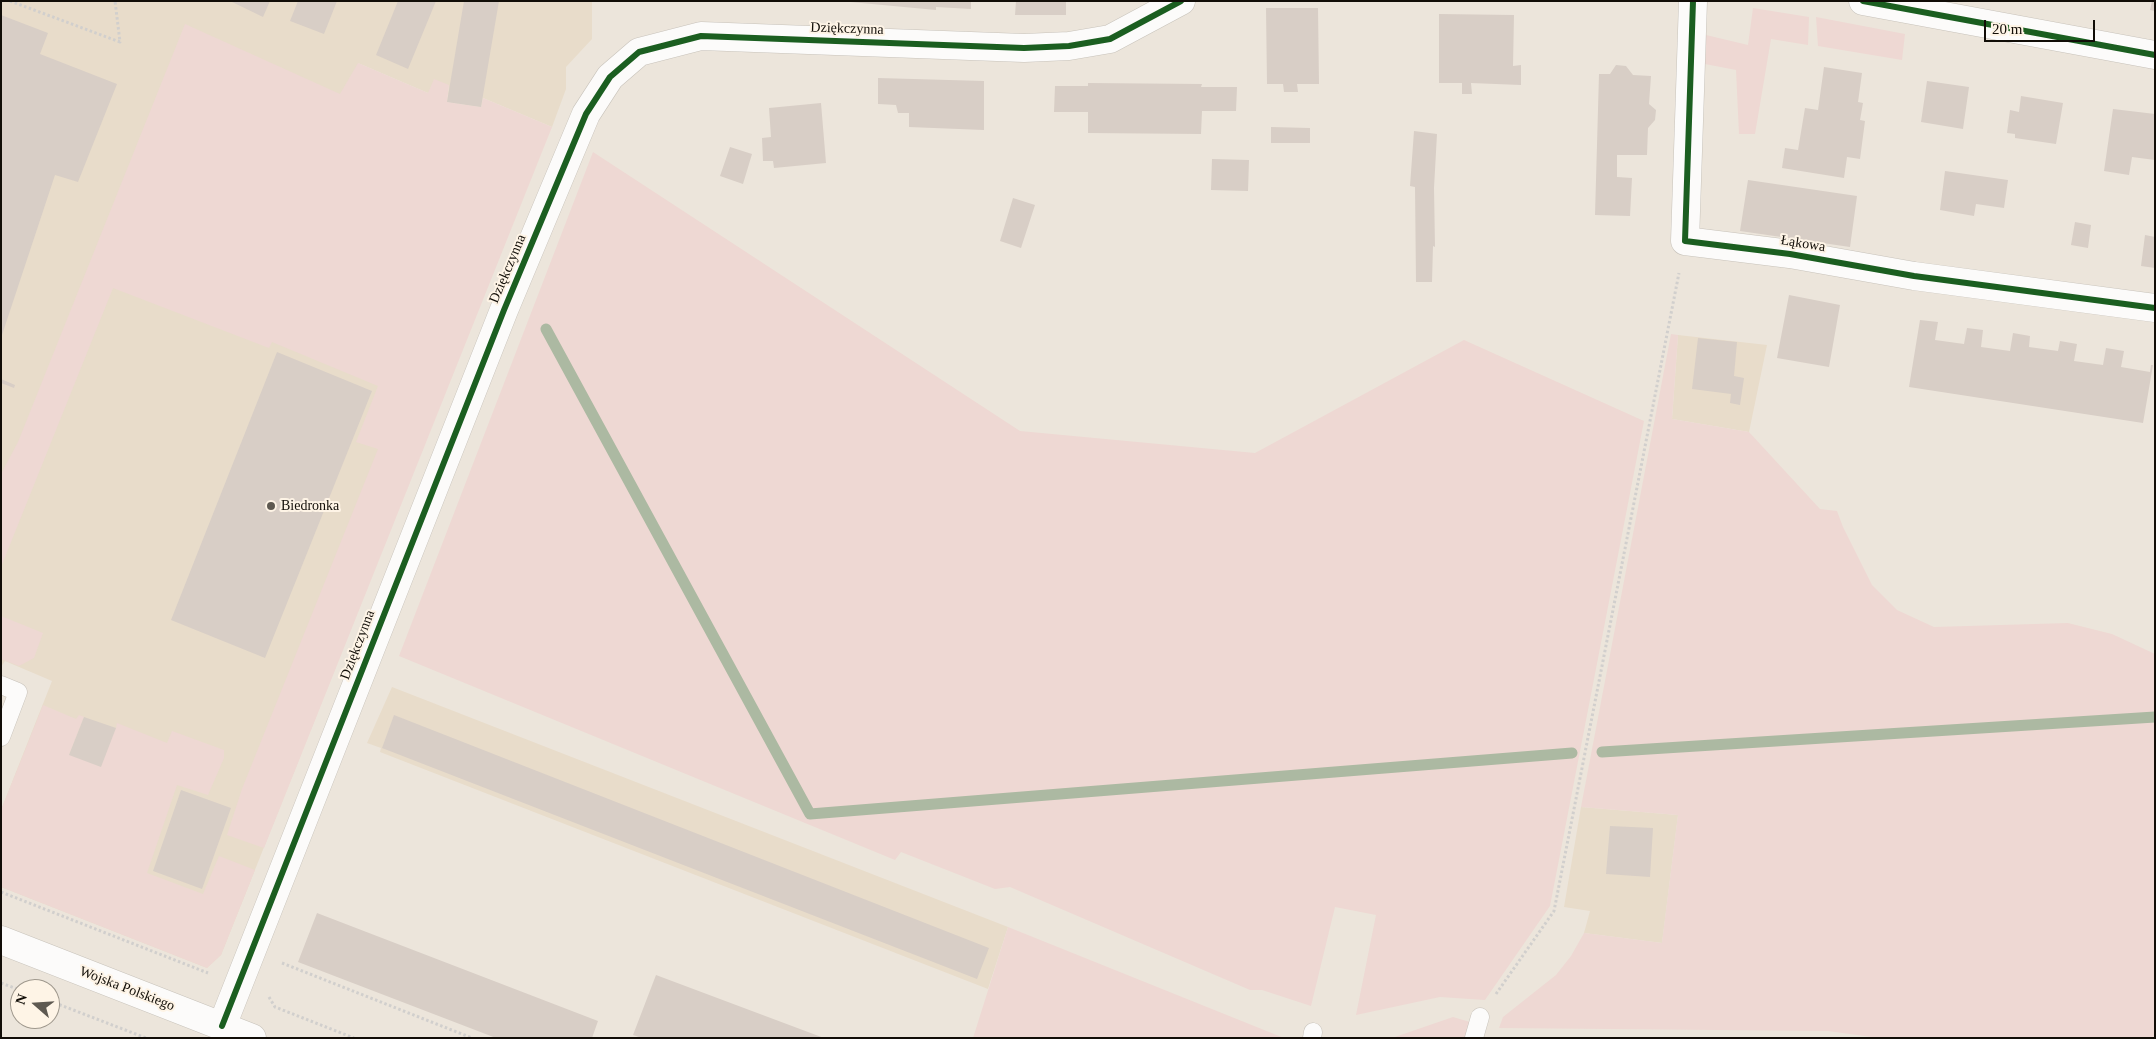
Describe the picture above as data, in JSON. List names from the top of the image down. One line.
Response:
{"streets":{"street":["Dziękczynna","Łąkowa","Wojska Polskiego"]},"crossings":[["Dziękczynna","Wojska Polskiego"]],"places":["Biedronka"],"scale_bar":"20 m","north":"left"}
